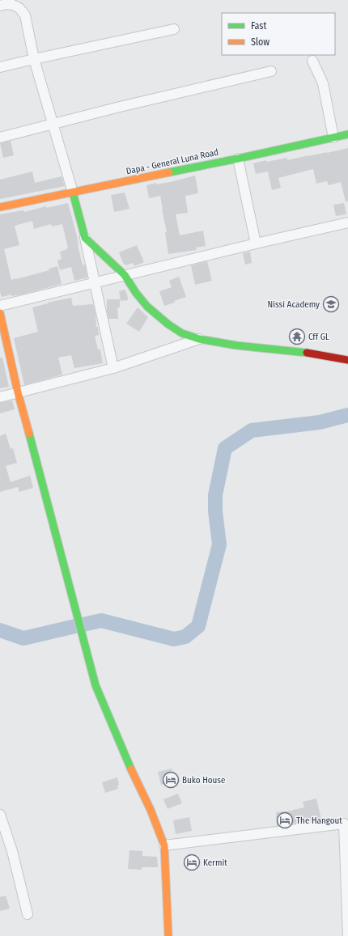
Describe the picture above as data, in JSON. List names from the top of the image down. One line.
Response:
{"streets":{"street":["Dapa - General Luna Road"]},"places":{"school or university":["Nissi Academy"],"temple":["Cff GL"],"hotel":["Buko House","The Hangout","Kermit"]},"legend":["Fast","Slow"]}
